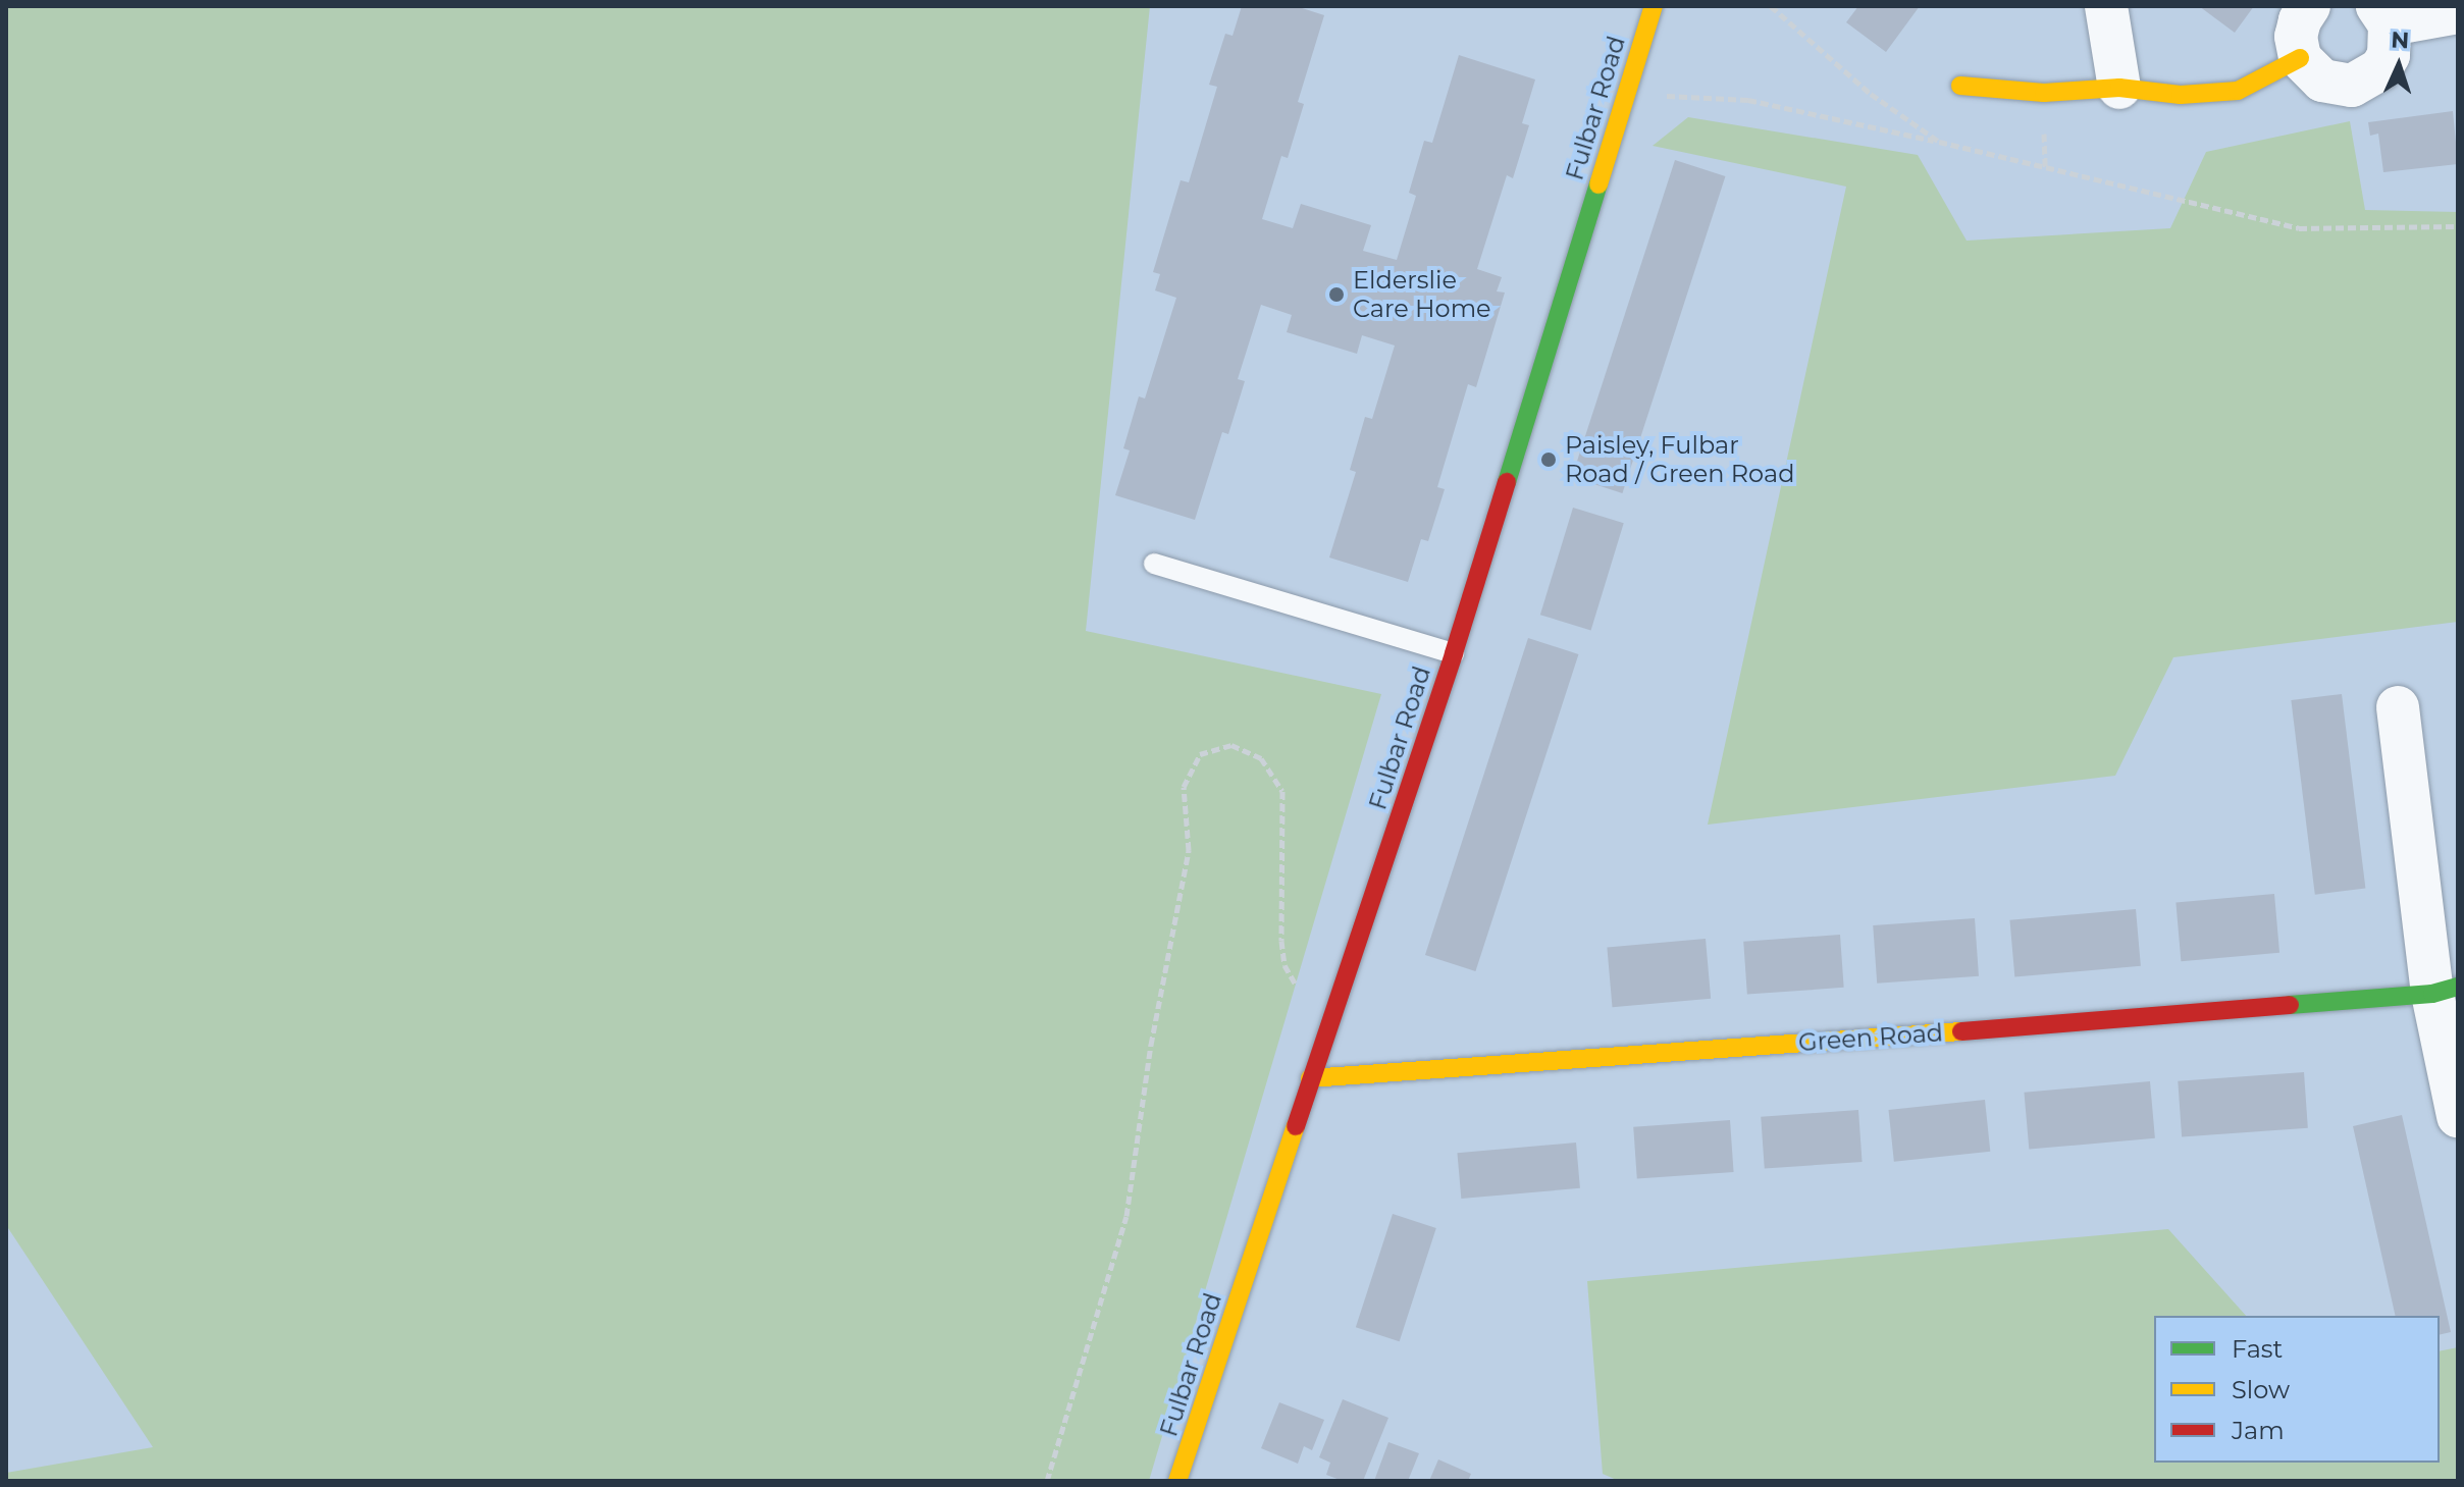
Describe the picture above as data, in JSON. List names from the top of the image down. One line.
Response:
{"streets":{"street":["Fulbar Road","Green Road"]},"crossings":[["Fulbar Road","Green Road"]],"places":["Elderslie Care Home","Paisley, Fulbar Road / Green Road"],"legend":["Fast","Slow","Jam"],"north":"top"}
